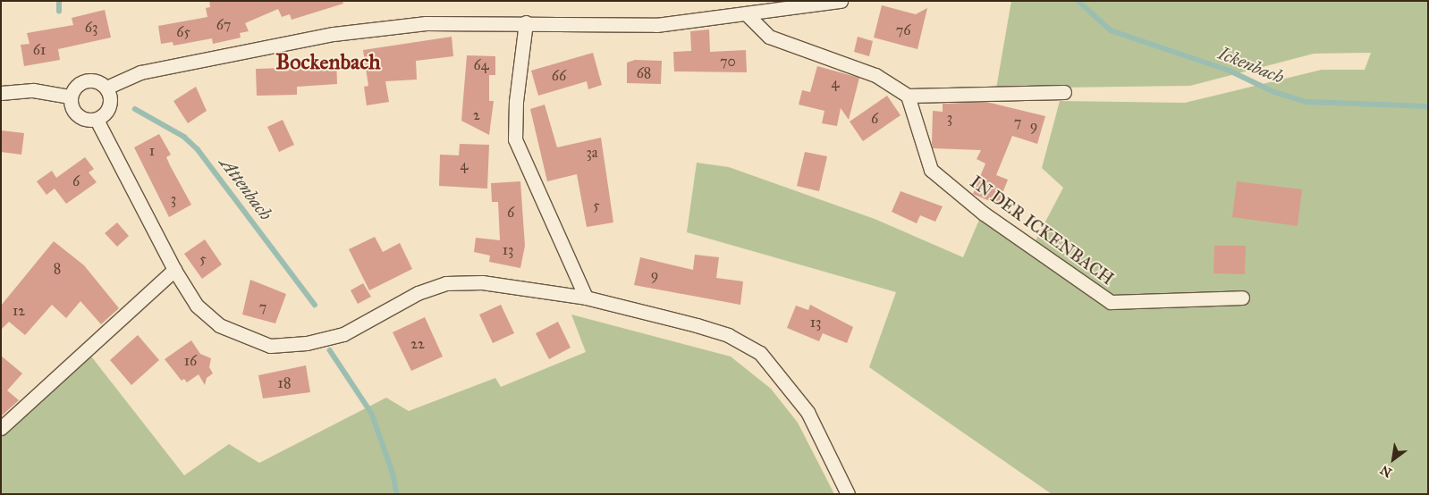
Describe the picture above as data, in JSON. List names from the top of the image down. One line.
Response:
{"streets":{"street":["IN DER ICKENBACH"]},"districts":["Bockenbach"],"water":["Ickenbach","Attenbach"],"house_numbers":["67","63","76","65","61","70","64","68","66","4","2","3","6","7","9","1","3a","4","6","3","5","6","13","5","8","9","7","12","13","22","16","18"],"north":"bottom left"}
